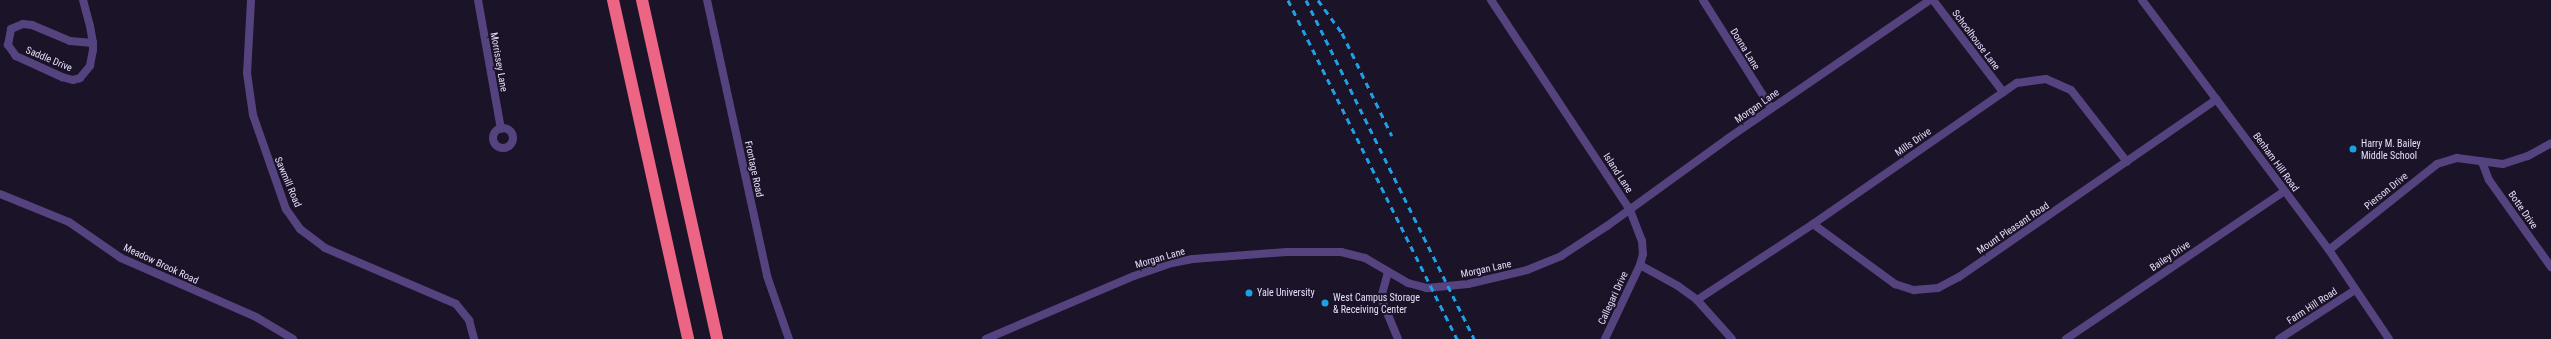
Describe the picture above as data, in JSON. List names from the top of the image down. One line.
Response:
{"streets":{"street":["Schoolhouse Lane","Donna Lane","Saddle Drive","Morrissey Lane","Morgan Lane","Mills Drive","Benham Hill Road","Frontage Road","Island Lane","Sawmill Road","Pierson Drive","Botte Drive","Mount Pleasant Road","Bailey Drive","Meadow Brook Road","Callegari Drive","Farm Hill Road"]},"crossings":[["Schoolhouse Lane","Morgan Lane"],["Schoolhouse Lane","Mills Drive"],["Donna Lane","Morgan Lane"],["Morgan Lane","Island Lane"],["Mills Drive","Mount Pleasant Road"],["Benham Hill Road","Pierson Drive"],["Benham Hill Road","Mount Pleasant Road"],["Benham Hill Road","Bailey Drive"],["Benham Hill Road","Farm Hill Road"],["Island Lane","Callegari Drive"],["Pierson Drive","Botte Drive"]],"places":["Harry M. Bailey Middle School","Yale University","West Campus Storage & Receiving Center"]}
